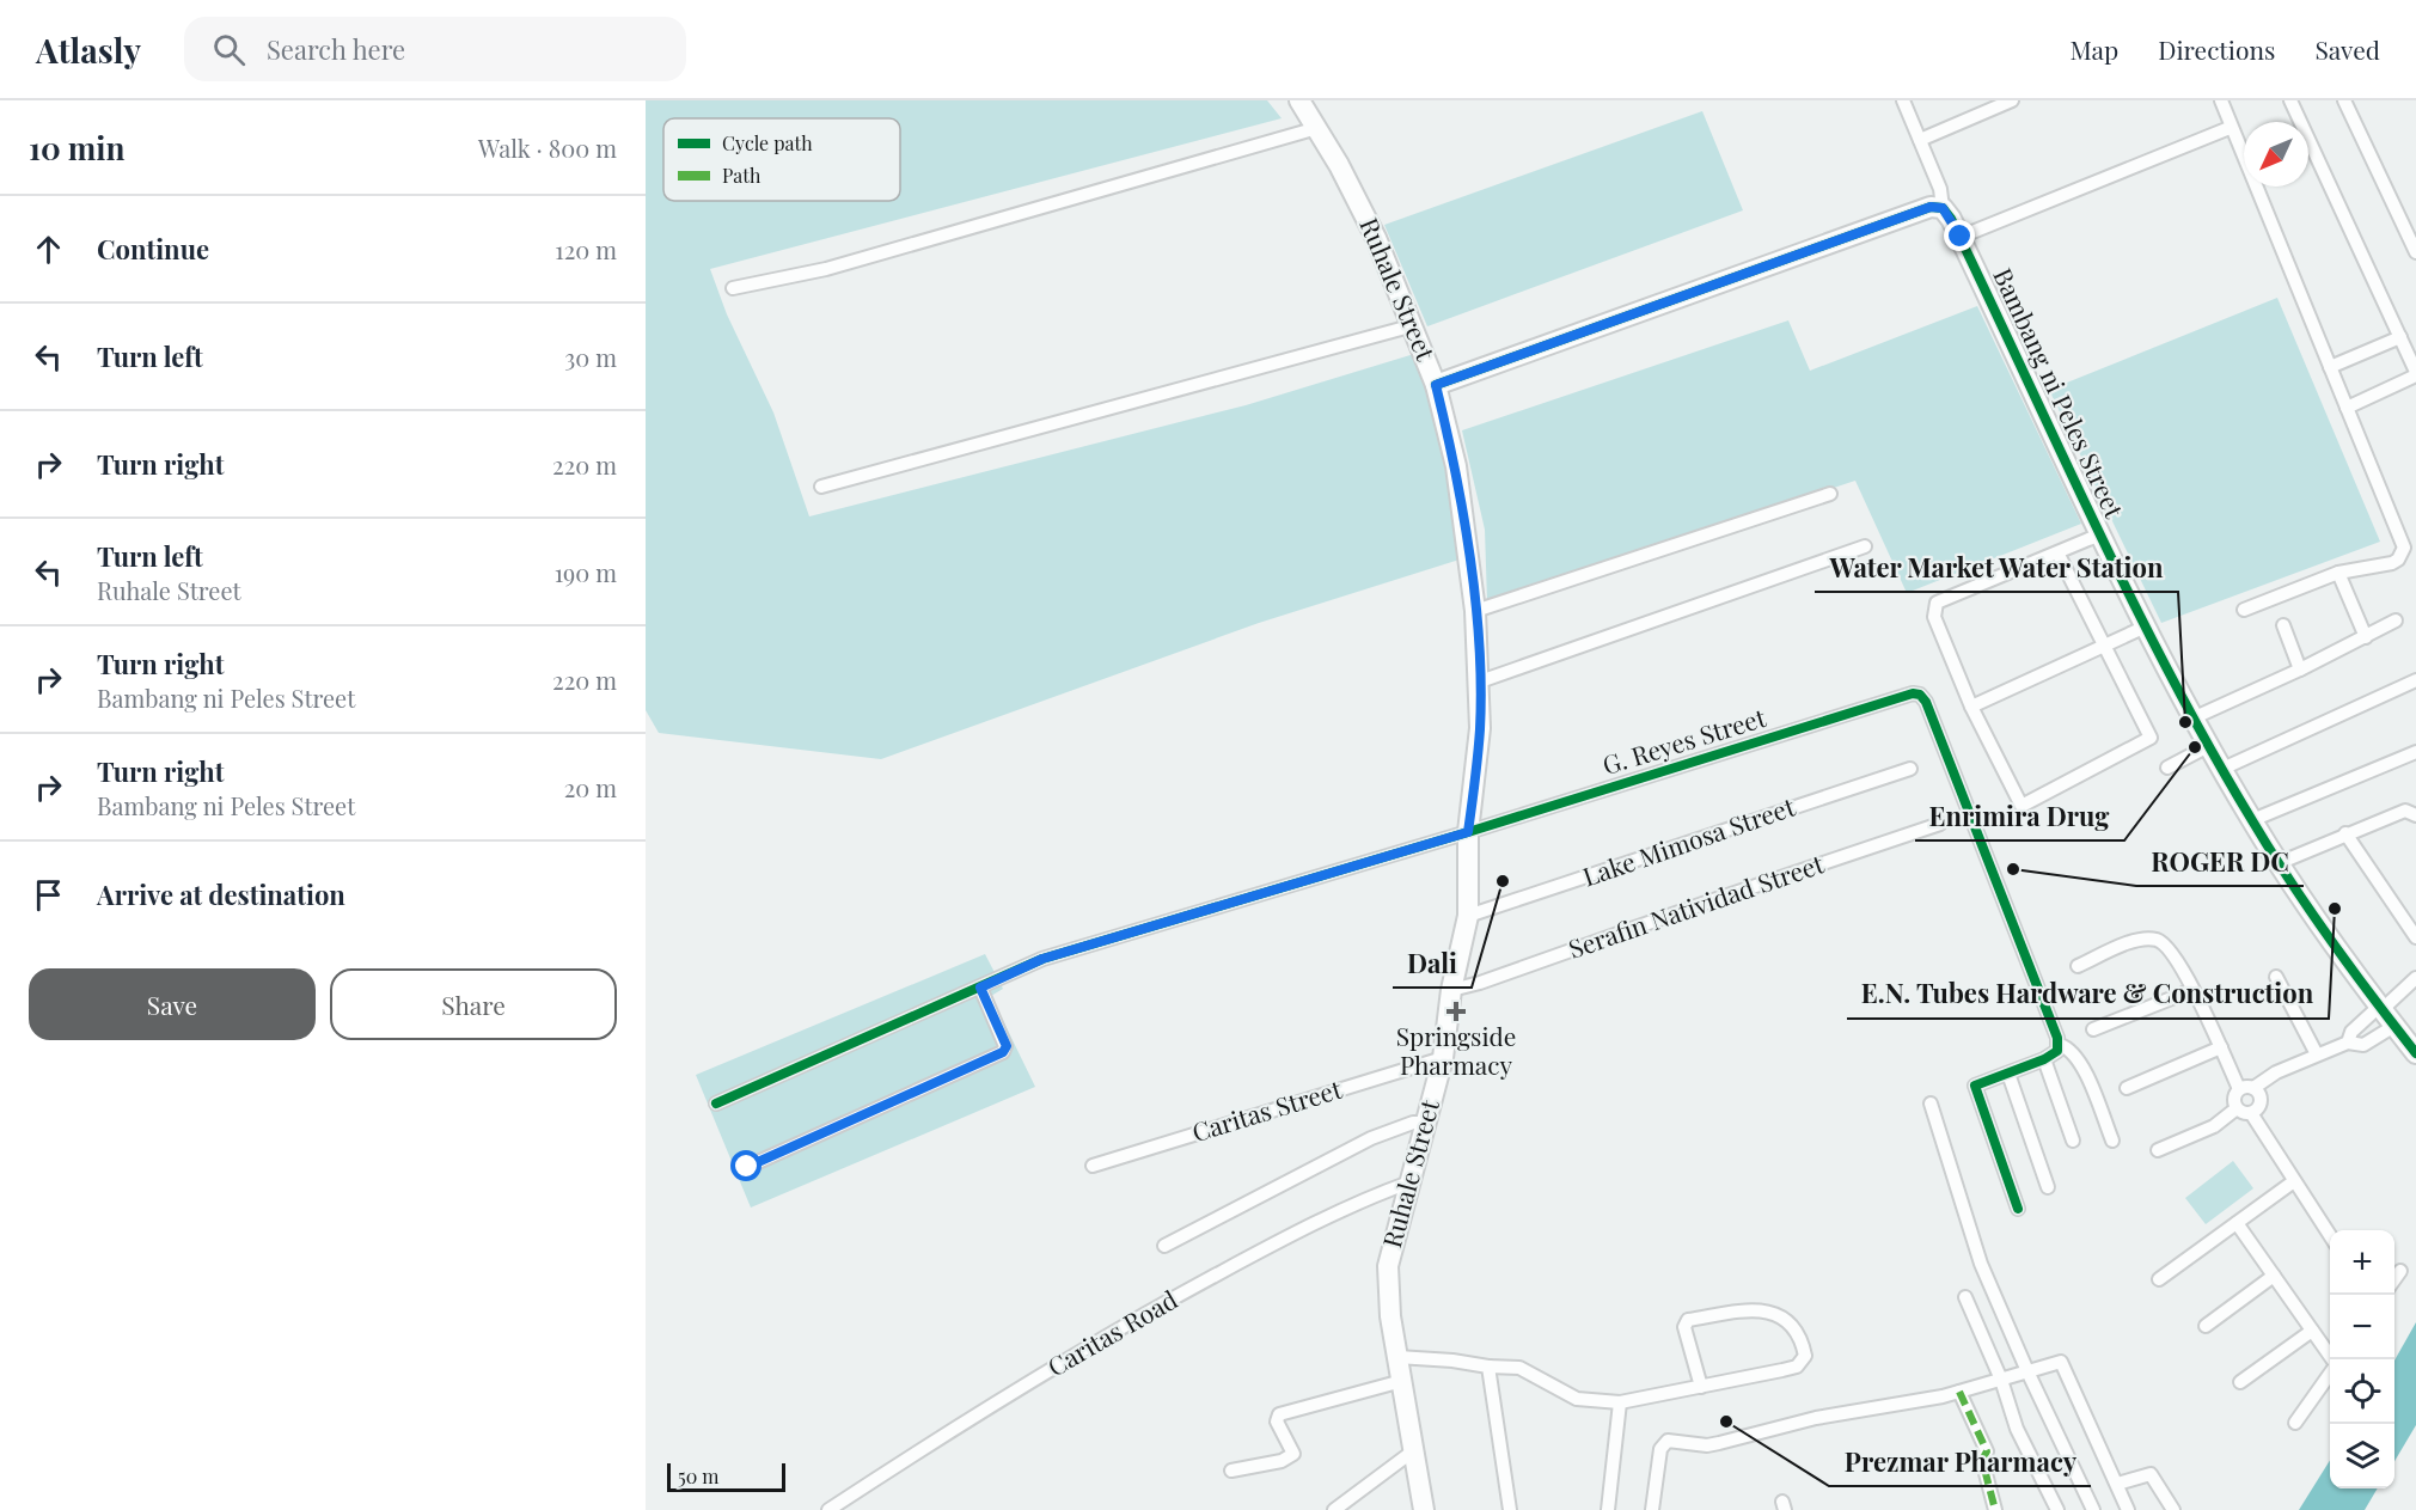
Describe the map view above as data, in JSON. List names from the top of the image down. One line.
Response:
{"streets":{"street":["Ruhale Street","Bambang ni Peles Street","G. Reyes Street","Lake Mimosa Street","Serafin Natividad Street","Caritas Street","Caritas Road"]},"crossings":[["Ruhale Street","G. Reyes Street"],["Ruhale Street","Lake Mimosa Street"],["Ruhale Street","Serafin Natividad Street"],["Ruhale Street","Caritas Street"],["Ruhale Street","Caritas Road"]],"places":{"other":["Water Market Water Station","Enrimira Drug","ROGER DC","Dali","E.N. Tubes Hardware & Construction","Prezmar Pharmacy"],"health":["Springside Pharmacy"]},"legend":["Cycle path","Path"],"scale_bar":"50 m","north":"bottom left","page":{"header":"Atlasly","search":"Search here","nav":["Map","Directions","Saved"],"heading":["10 min","Walk · 800 m"],"list":[["Continue","120 m"],["Turn left","30 m"],["Turn right","220 m"],["Turn left","Ruhale Street","190 m"],["Turn right","Bambang ni Peles Street","220 m"],["Turn right","Bambang ni Peles Street","20 m"],"Arrive at destination"],"buttons":["Save","Share"],"map_buttons":["+","−"],"scale":"50 m"}}
